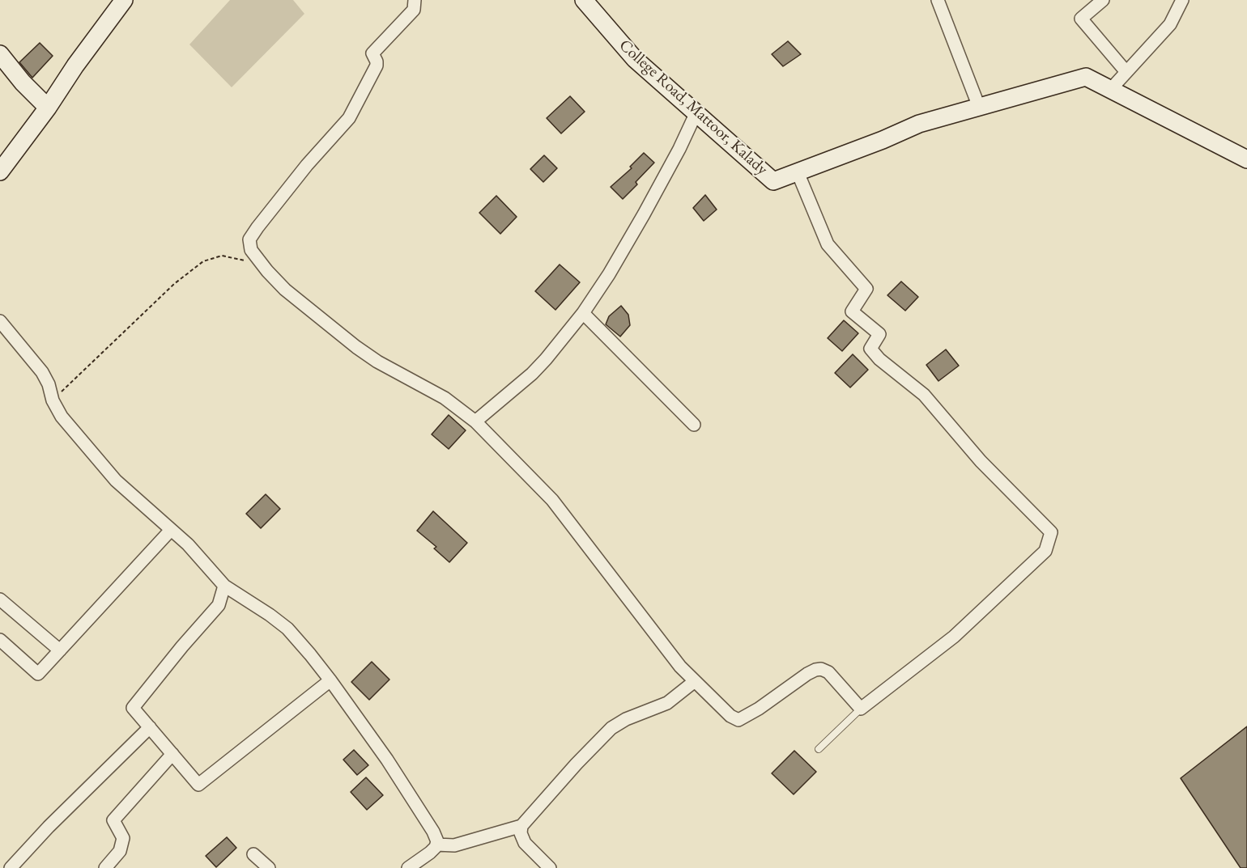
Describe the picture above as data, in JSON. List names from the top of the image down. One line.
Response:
{"streets":{"street":["College Road, Mattoor, Kalady"]}}
